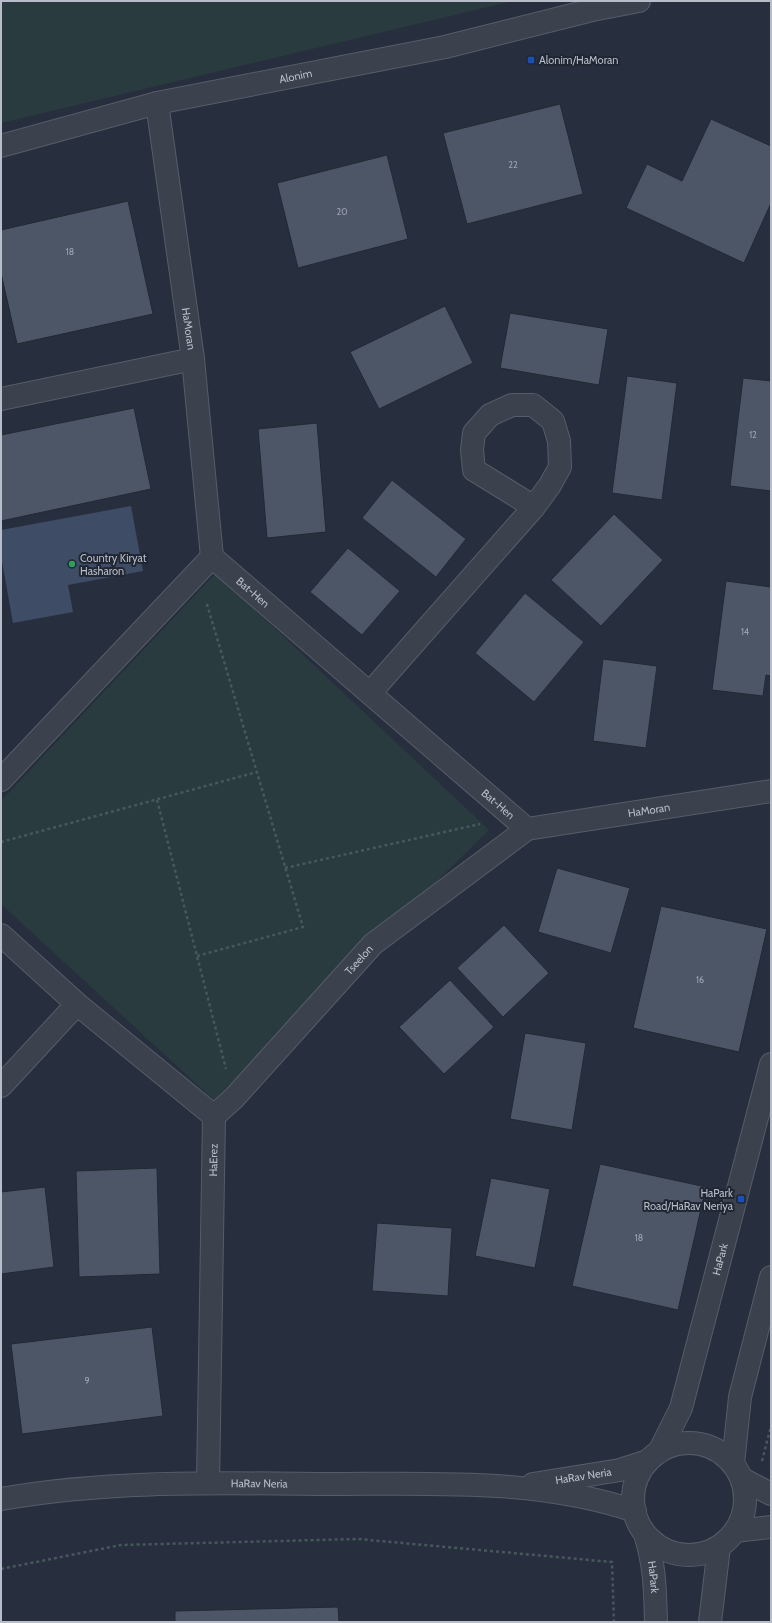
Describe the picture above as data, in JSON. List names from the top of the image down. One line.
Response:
{"streets":{"street":["Alonim","HaMoran","Bat-Hen","Tseelon","HaErez","HaPark","HaRav Neria"]},"crossings":[["Alonim","HaMoran"],["HaMoran","Bat-Hen"],["HaMoran","Tseelon"],["Bat-Hen","Tseelon"],["Tseelon","HaErez"],["HaErez","HaRav Neria"],["HaPark","HaRav Neria"]],"places":{"transit":["Alonim/HaMoran","HaPark Road/HaRav Neriya"],"other":["Country Kiryat Hasharon"]},"house_numbers":["22","20","18","12","14","16","18","9"]}
